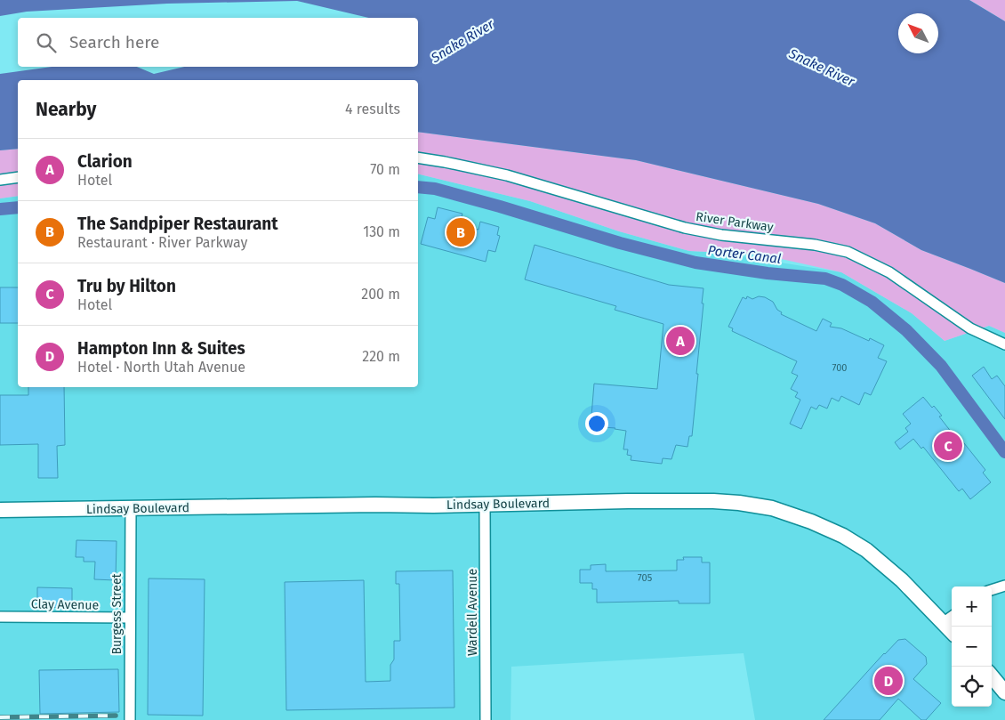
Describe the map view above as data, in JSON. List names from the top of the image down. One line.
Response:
{"streets":{"street":["River Parkway","Lindsay Boulevard","Clay Avenue","Wardell Avenue","Burgess Street"]},"crossings":[["Lindsay Boulevard","Wardell Avenue"],["Lindsay Boulevard","Burgess Street"],["Clay Avenue","Burgess Street"]],"water":["Snake River","Porter Canal"],"house_numbers":["700","705"],"north":"top left","page":{"search":"Search here","heading":["Nearby","4 results"],"list":[{"mark":"A","name":"Clarion","note":"Hotel","value":"70 m"},{"mark":"B","name":"The Sandpiper Restaurant","note":"Restaurant · River Parkway","value":"130 m"},{"mark":"C","name":"Tru by Hilton","note":"Hotel","value":"200 m"},{"mark":"D","name":"Hampton Inn & Suites","note":"Hotel · North Utah Avenue","value":"220 m"}],"pins":["B","A","C","D"],"map_buttons":["+","−"]}}
